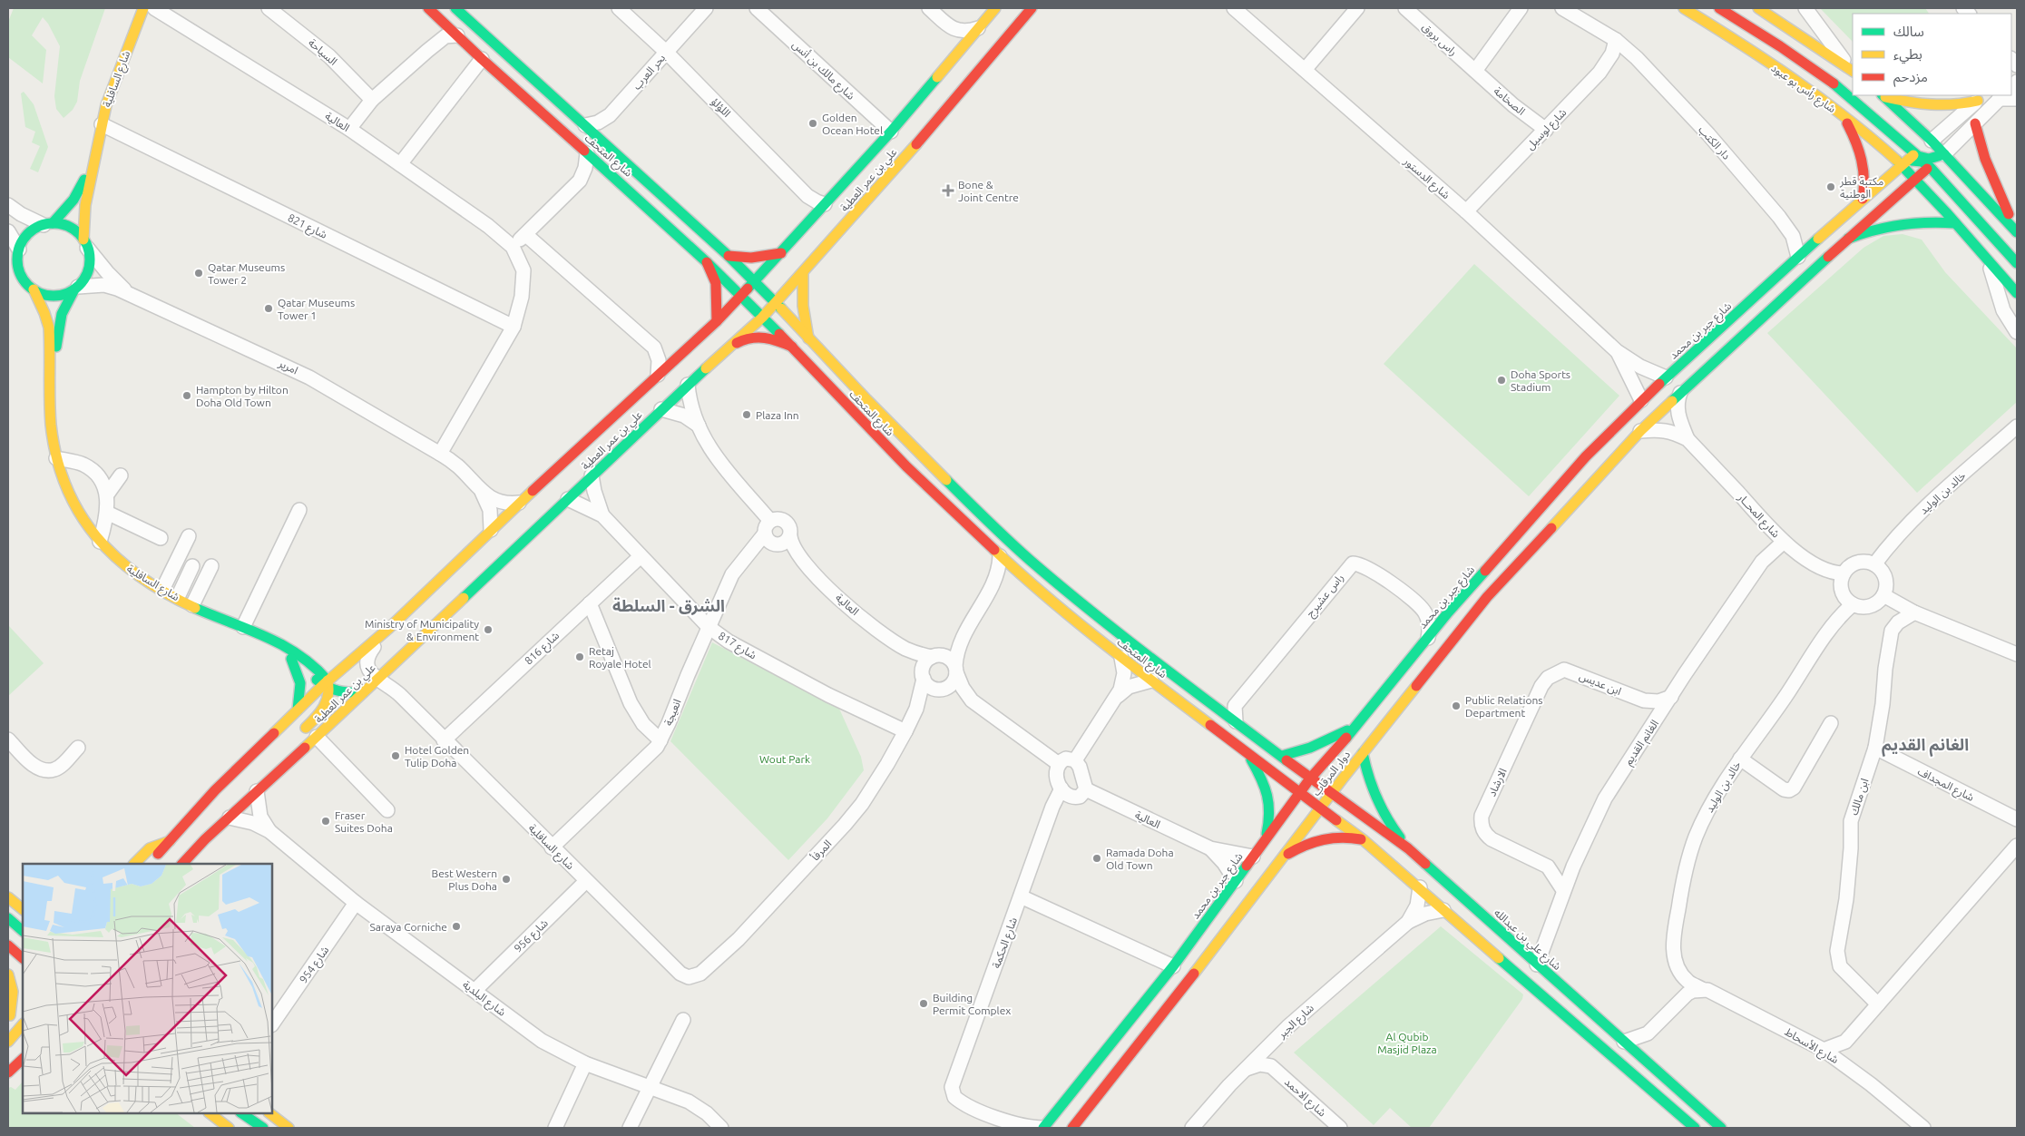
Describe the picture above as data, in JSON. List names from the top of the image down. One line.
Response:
{"streets":{"main road":["شارع السافلية","شارع رأس بو عبود","شارع المتحف","علي بن عمر العطية","شارع جبر بن محمد","دوار المرقاب","شارع علي بن عبدالله"],"street":["راس بروق","السياحة","شارع مالك بن أنس","بحر العرب","الصخامة","اللؤلؤ","العالية","شارع لوسيل","دار الكتب","شارع الدستور","شارع 821","امرير","خالد بن الوليد","شارع المحــار","راس عشيرج","شارع 817","شارع 816","ابن عديس","انعيجة","الغانم القديم","الارشاد","شارع المجداف","ابن مالك","المرفأ","شارع 956","شارع الحكمة","شارع 954","شارع البلدية","شارع الجبر","شارع الأسحاط","شارع الاحمد"]},"crossings":[["راس بروق","الصخامة"],["شارع مالك بن أنس","علي بن عمر العطية"],["بحر العرب","اللؤلؤ"],["بحر العرب","شارع المتحف"],["شارع السافلية","علي بن عمر العطية"],["شارع السافلية","شارع 821"],["شارع السافلية","امرير"],["شارع السافلية","شارع 816"],["شارع السافلية","انعيجة"],["شارع السافلية","المرفأ"],["شارع السافلية","شارع 956"],["شارع رأس بو عبود","شارع جبر بن محمد"],["الصخامة","شارع لوسيل"],["اللؤلؤ","علي بن عمر العطية"],["العالية","علي بن عمر العطية"],["العالية","شارع جبر بن محمد"],["العالية","انعيجة"],["العالية","المرفأ"],["العالية","شارع الحكمة"],["شارع لوسيل","دار الكتب"],["شارع لوسيل","شارع الدستور"],["دار الكتب","شارع جبر بن محمد"],["شارع المتحف","علي بن عمر العطية"],["شارع المتحف","شارع جبر بن محمد"],["شارع المتحف","راس عشيرج"],["شارع المتحف","دوار المرقاب"],["شارع المتحف","شارع علي بن عبدالله"],["شارع الدستور","شارع جبر بن محمد"],["علي بن عمر العطية","امرير"],["علي بن عمر العطية","شارع 817"],["علي بن عمر العطية","شارع البلدية"],["شارع جبر بن محمد","راس عشيرج"],["شارع جبر بن محمد","شارع علي بن عبدالله"],["خالد بن الوليد","شارع المحــار"],["خالد بن الوليد","شارع الأسحاط"],["شارع المحــار","الغانم القديم"],["شارع 817","شارع 816"],["شارع 817","انعيجة"],["شارع 817","المرفأ"],["ابن عديس","الغانم القديم"],["ابن عديس","الارشاد"],["الغانم القديم","شارع علي بن عبدالله"],["دوار المرقاب","شارع علي بن عبدالله"],["شارع المجداف","ابن مالك"],["شارع 956","شارع البلدية"],["شارع 954","شارع البلدية"]],"districts":["الشرق - السلطة","الغانم القديم"],"parks":["Wout Park","Al Qubib Masjid Plaza"],"places":{"other":["Golden Ocean Hotel","مكتبة قطر الوطنية","Qatar Museums Tower 2","Qatar Museums Tower 1","Doha Sports Stadium","Hampton by Hilton Doha Old Town","Plaza Inn","Ministry of Municipality & Environment","Retaj Royale Hotel","Public Relations Department","Hotel Golden Tulip Doha","Fraser Suites Doha","Ramada Doha Old Town","Best Western Plus Doha","Saraya Corniche","Building Permit Complex"],"health":["Bone & Joint Centre"]},"legend":["سالك","بطيء","مزدحم"]}
